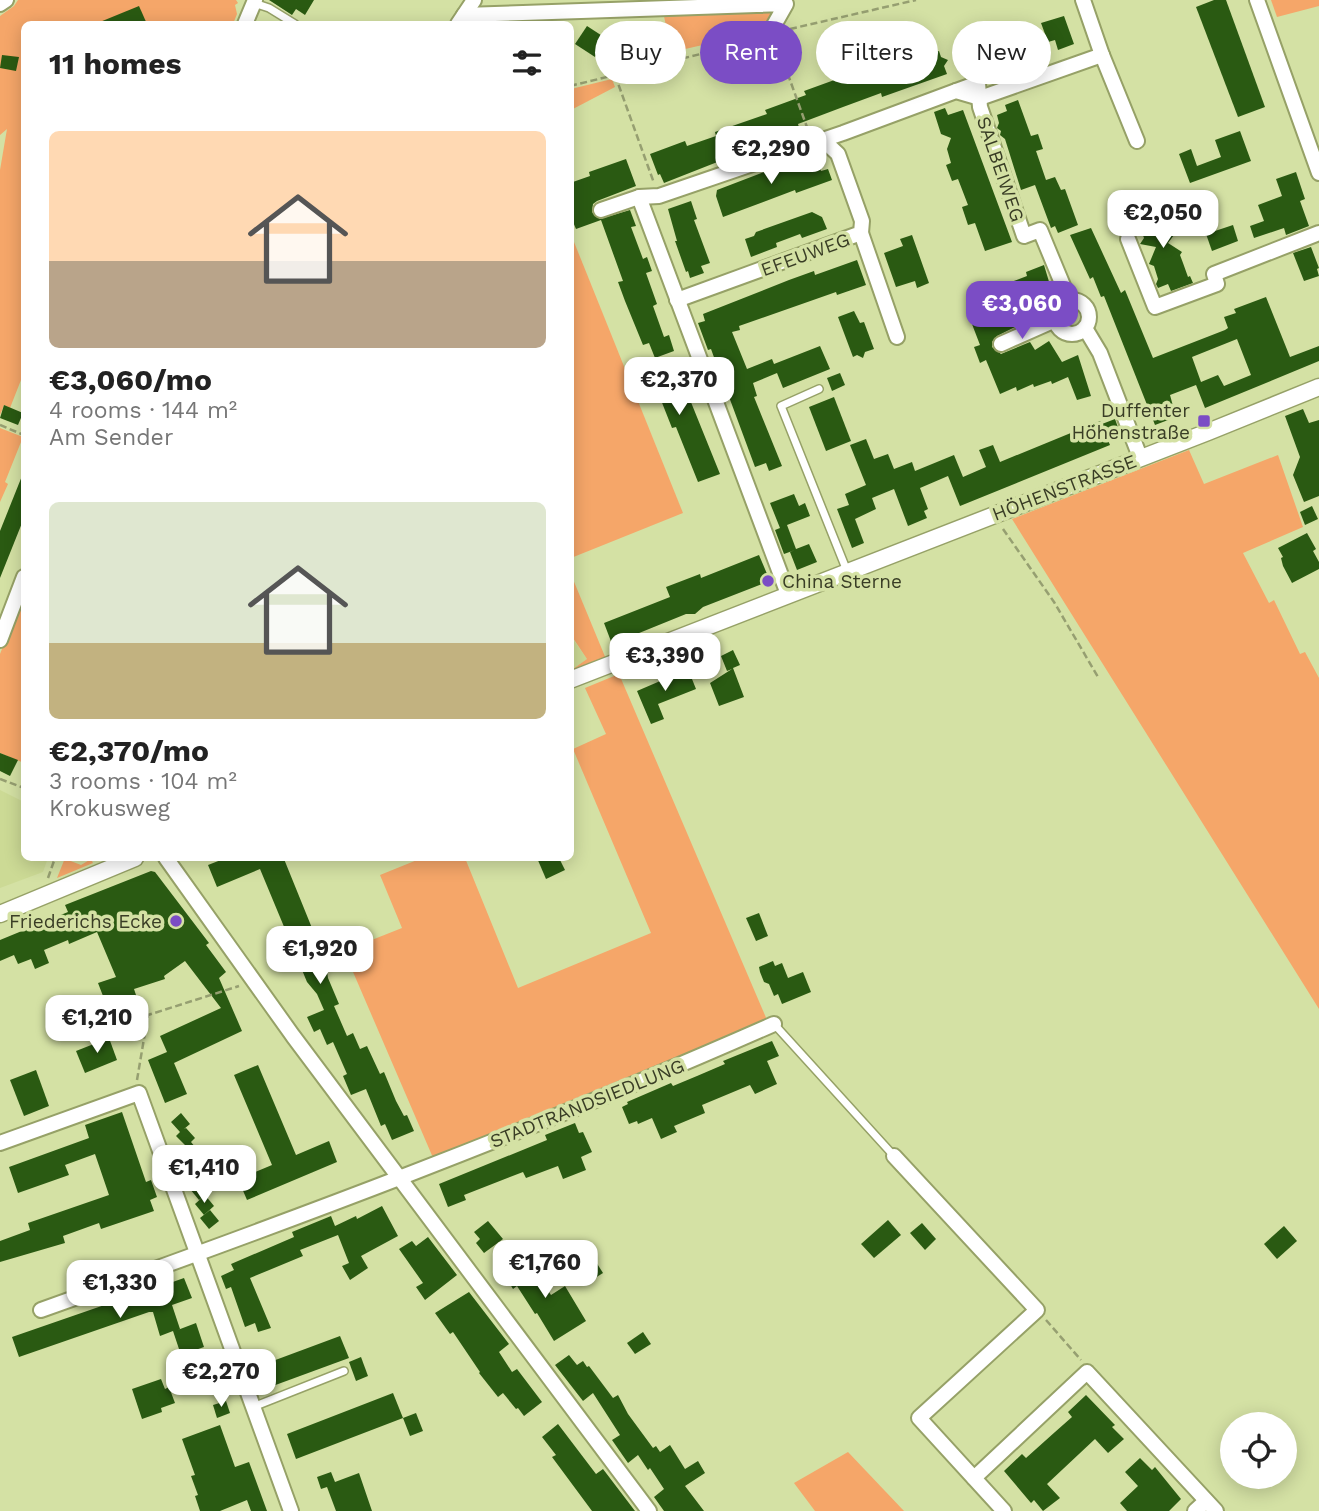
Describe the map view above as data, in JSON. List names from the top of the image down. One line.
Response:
{"streets":{"street":["SALBEIWEG","EFEUWEG","HÖHENSTRASSE","STADTRANDSIEDLUNG"]},"places":{"transit":["Duffenter Höhenstraße"],"other":["China Sterne","Friederichs Ecke"]},"page":{"chip":["Buy","Rent","Filters","New"],"heading":"11 homes","list":[{"name":"€3,060/mo","note":"4 rooms · 144 m² · Am Sender"},{"name":"€2,370/mo","note":"3 rooms · 104 m² · Krokusweg"}],"price":["€2,290","€2,050","€3,060","€2,370","€3,390","€1,920","€1,210","€1,410","€1,760","€1,330","€2,270"]}}
